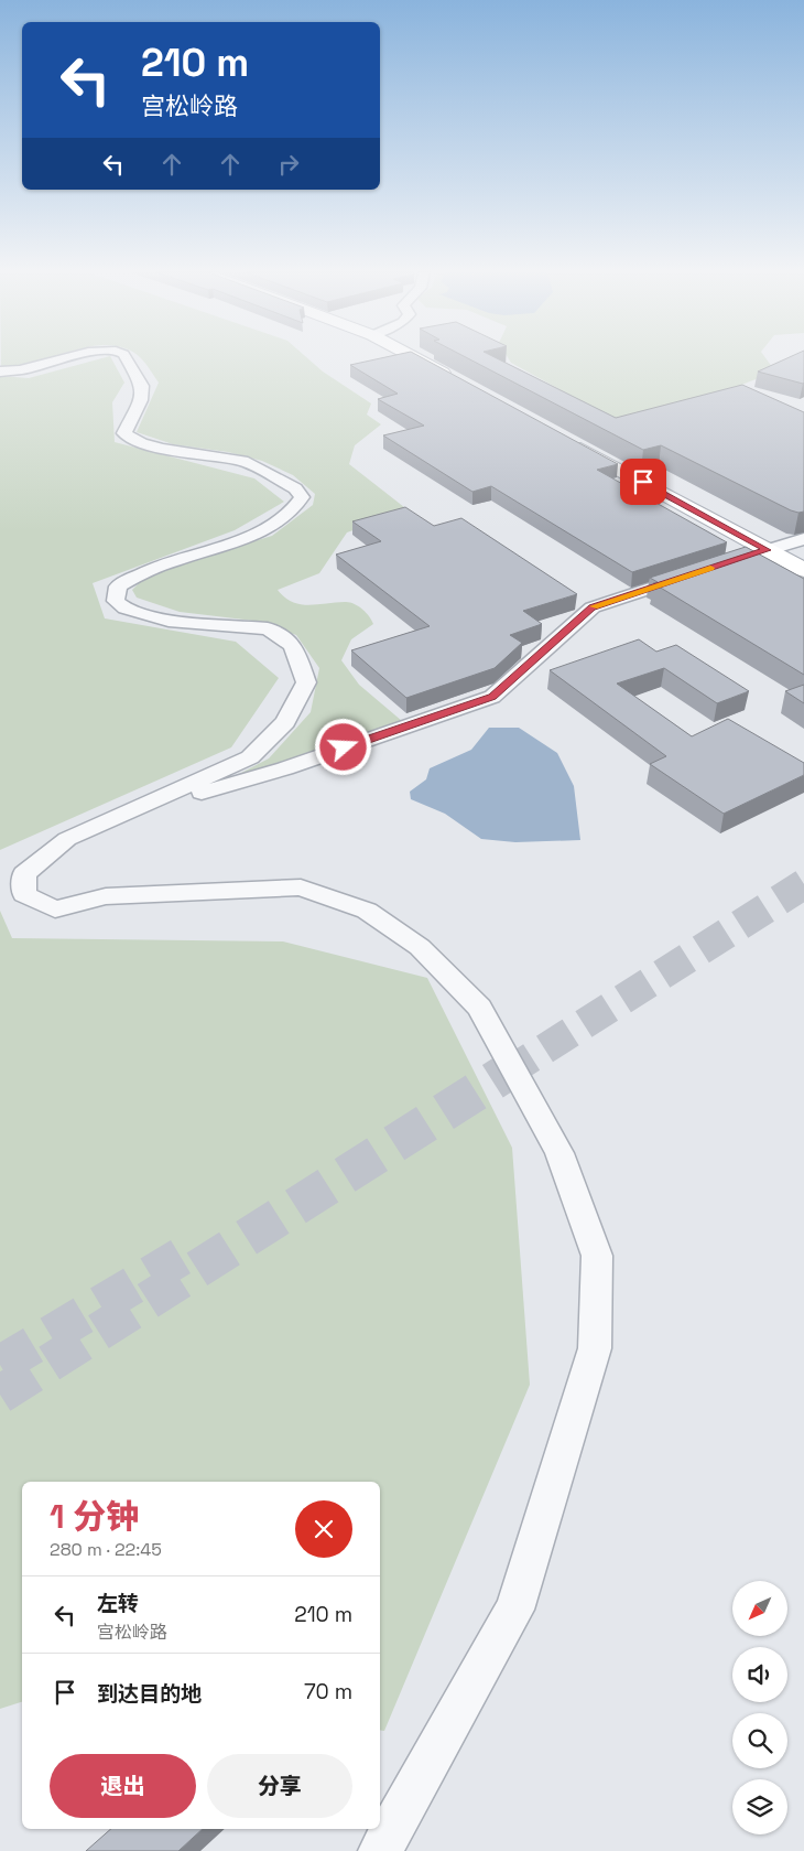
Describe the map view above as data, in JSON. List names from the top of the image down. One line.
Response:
{"north":"bottom left","page":{"turn":["210 m","宫松岭路"],"heading":["1 分钟","280 m · 22:45"],"list":[{"name":"左转","note":"宫松岭路","value":"210 m"},{"name":"到达目的地","value":"70 m"}],"buttons":["退出","分享"]}}
